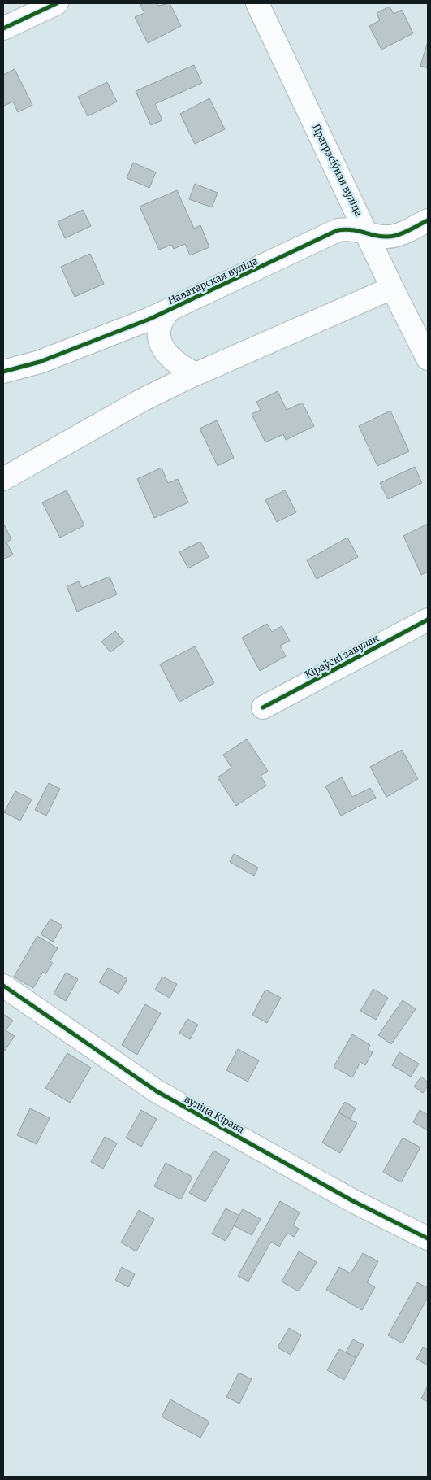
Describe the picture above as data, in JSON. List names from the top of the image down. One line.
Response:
{"streets":{"street":["Прагрэсіўная вуліца","Наватарская вуліца","Кіраўскі завулак","вуліца Кірава"]},"crossings":[["Прагрэсіўная вуліца","Наватарская вуліца"]]}
